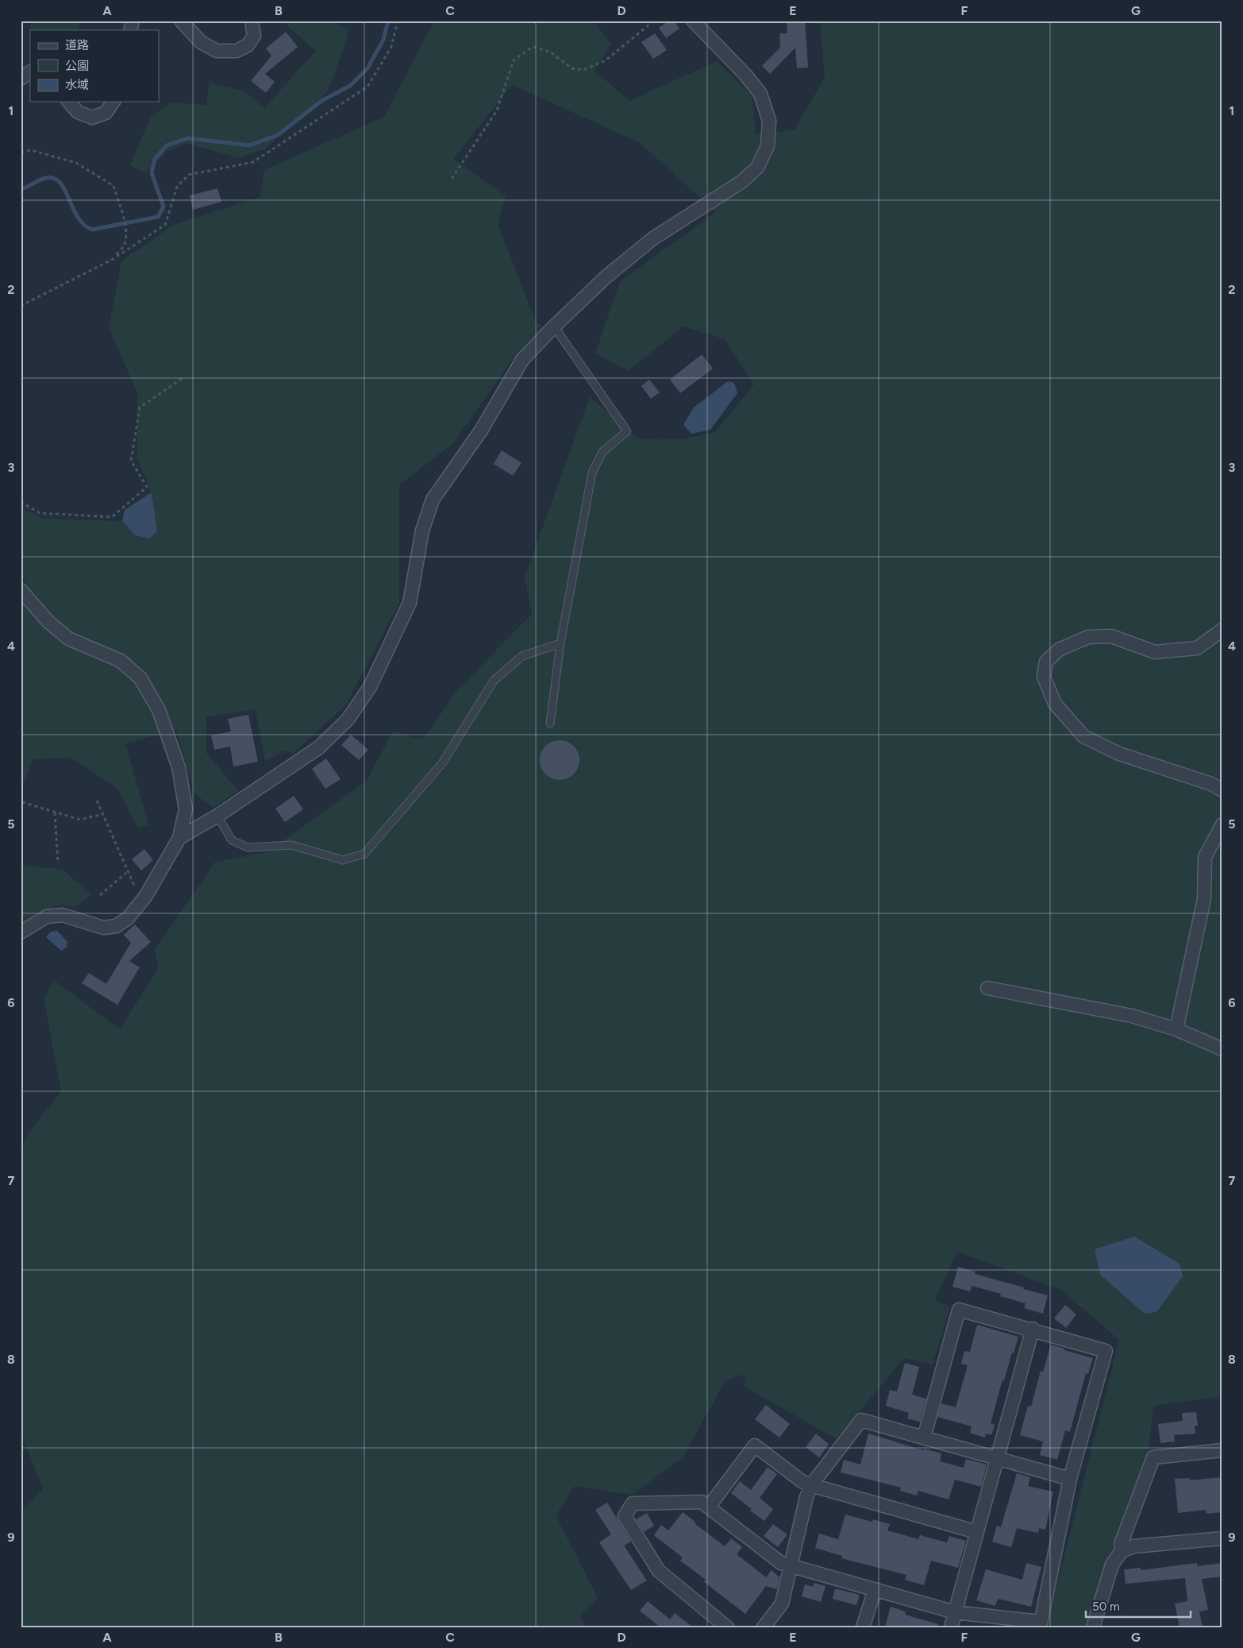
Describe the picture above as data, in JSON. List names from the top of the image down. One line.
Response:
{"legend":["道路","公園","水域"],"scale_bar":"50 m","grid":{"columns":["A","B","C","D","E","F","G"],"rows":["1","2","3","4","5","6","7","8","9"]}}
